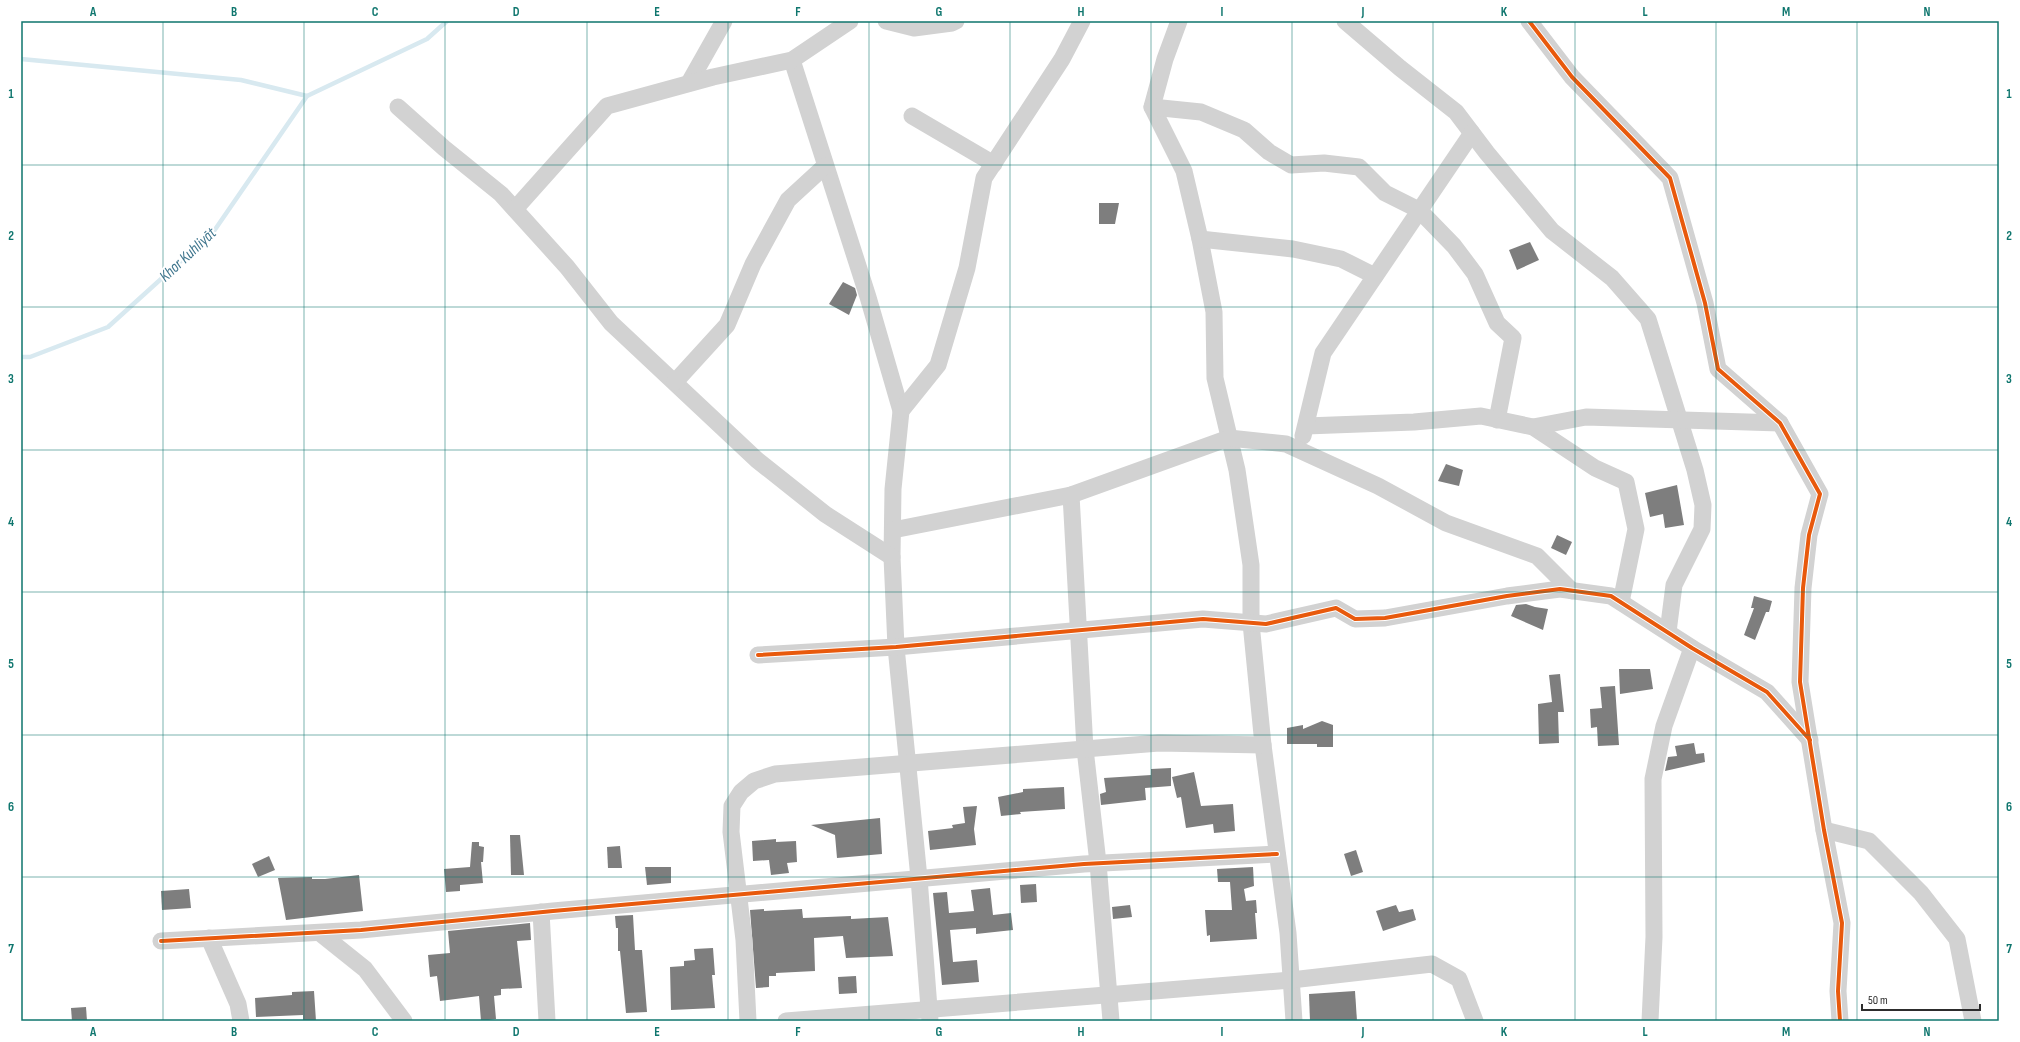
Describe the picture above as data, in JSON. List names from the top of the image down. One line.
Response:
{"water":["Khor Kuhliyāt"],"scale_bar":"50 m","grid":{"columns":["A","B","C","D","E","F","G","H","I","J","K","L","M","N"],"rows":["1","2","3","4","5","6","7"]}}
